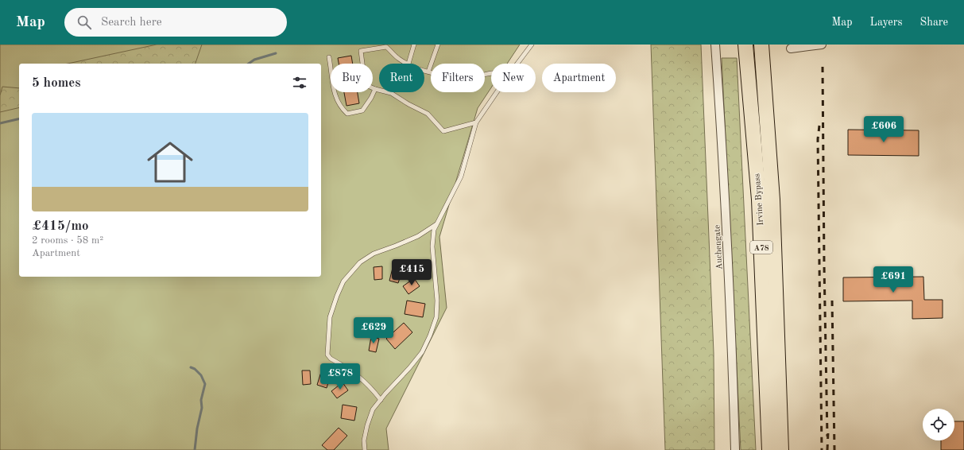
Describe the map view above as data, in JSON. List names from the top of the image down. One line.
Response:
{"streets":{"highway":["Irvine Bypass","A78"],"street":["Auchengate"]},"page":{"header":"Map","search":"Search here","nav":["Map","Layers","Share"],"chip":["Buy","Rent","Filters","New","Apartment"],"heading":"5 homes","list":[{"name":"£415/mo","note":"2 rooms · 58 m² · Apartment"}],"price":["£606","£415","£691","£629","£878"]}}
